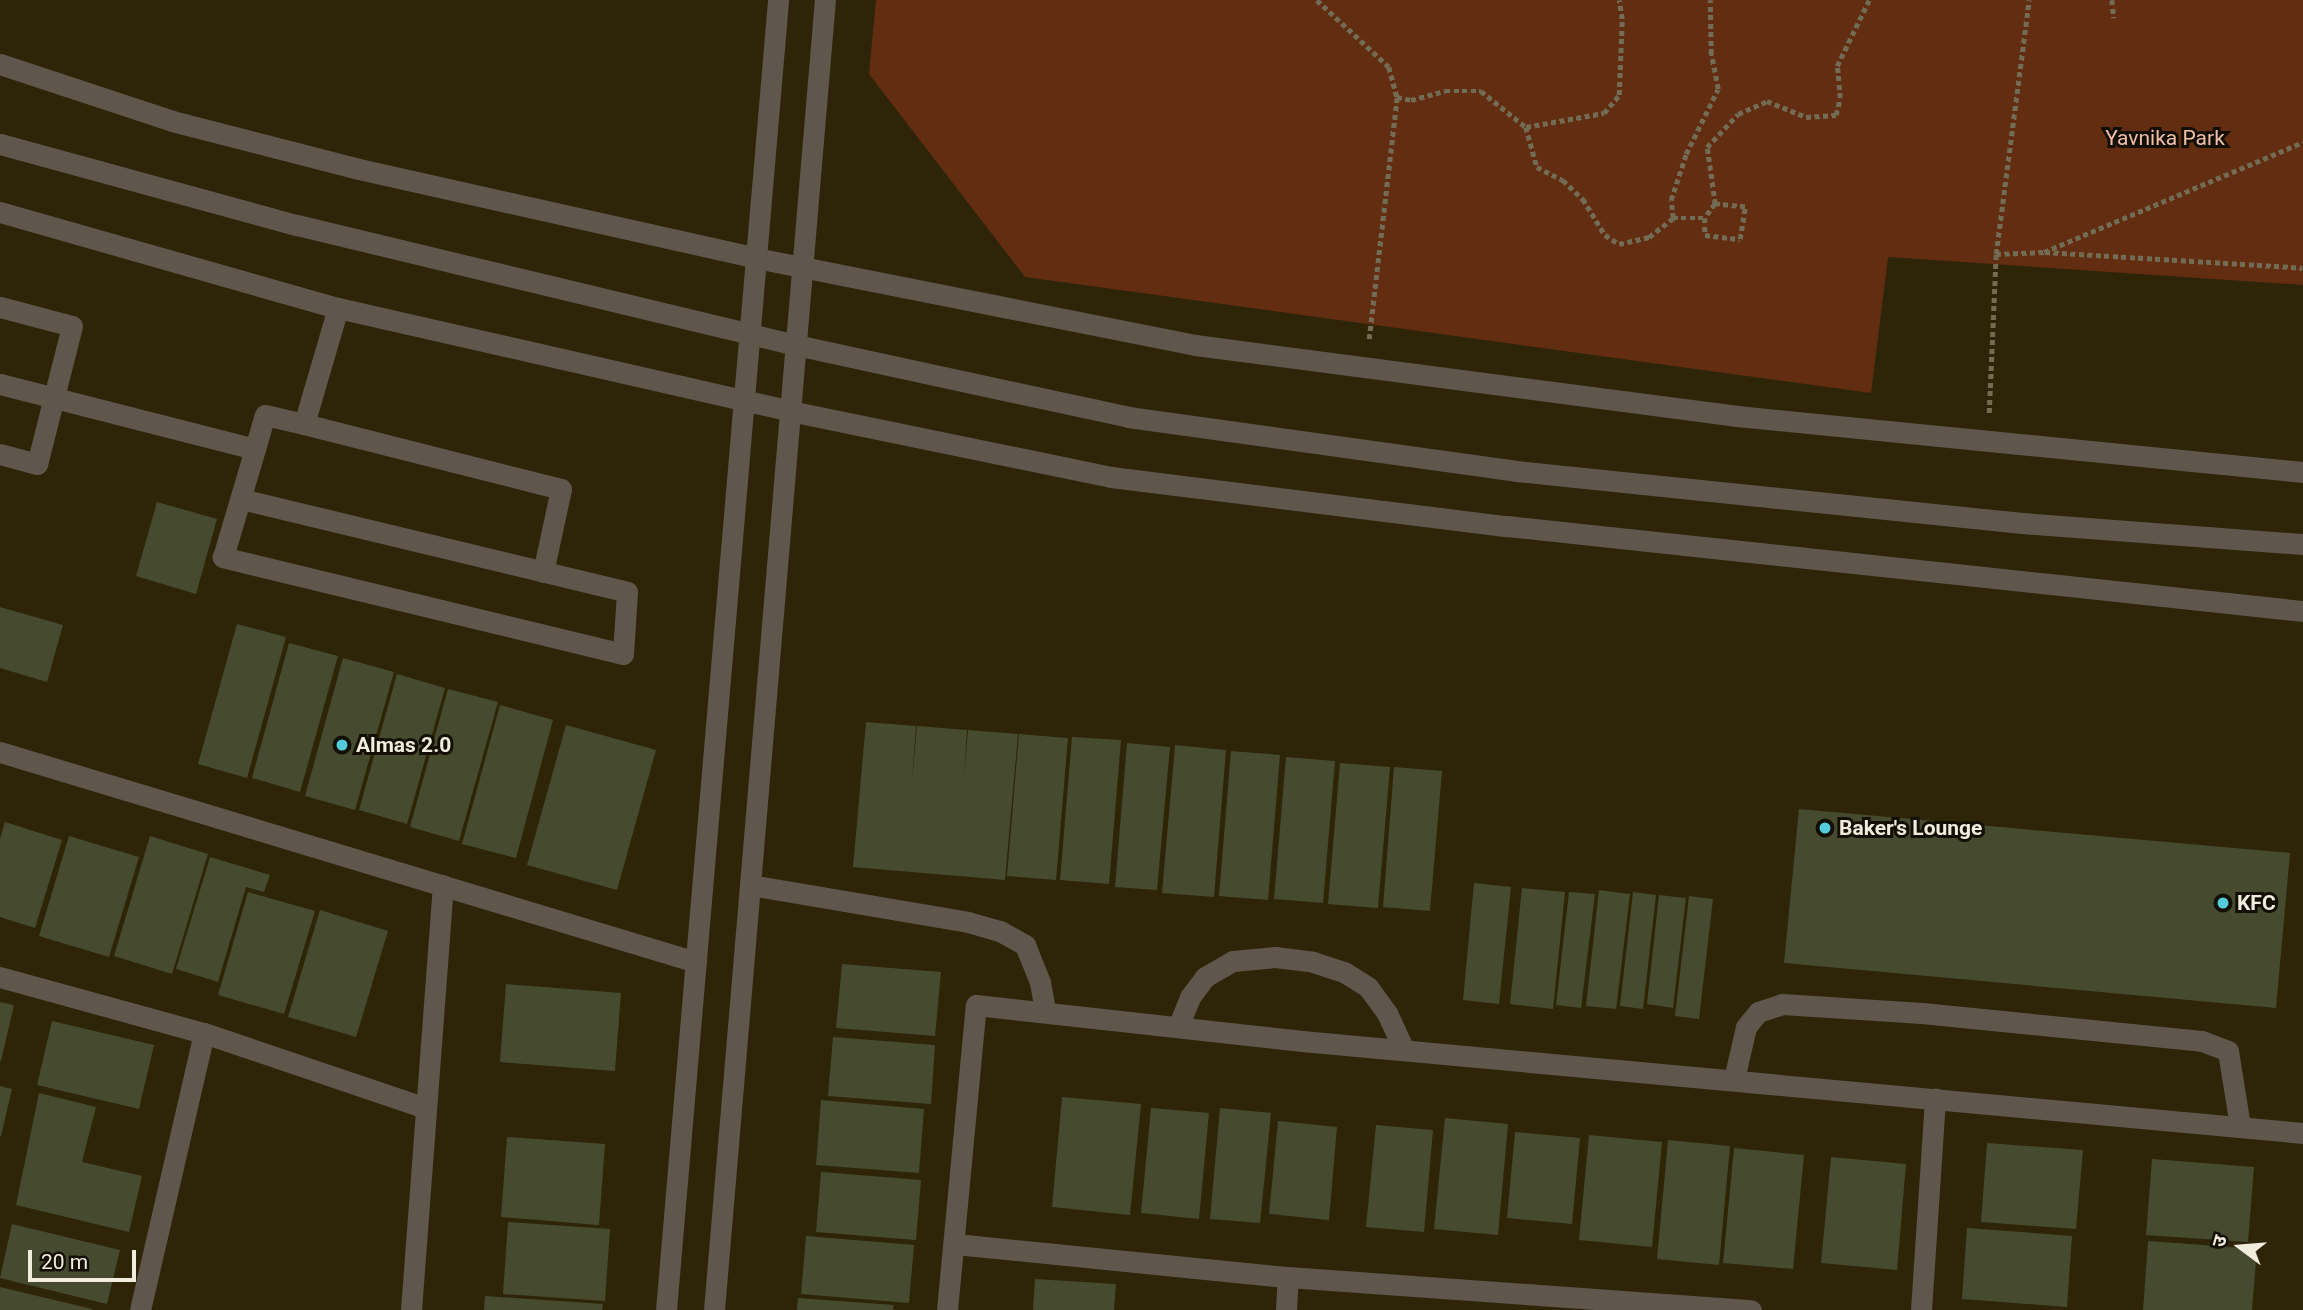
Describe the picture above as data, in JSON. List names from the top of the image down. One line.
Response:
{"parks":["Yavnika Park"],"places":["Almas 2.0","Baker's Lounge","KFC"],"scale_bar":"20 m","north":"left"}
